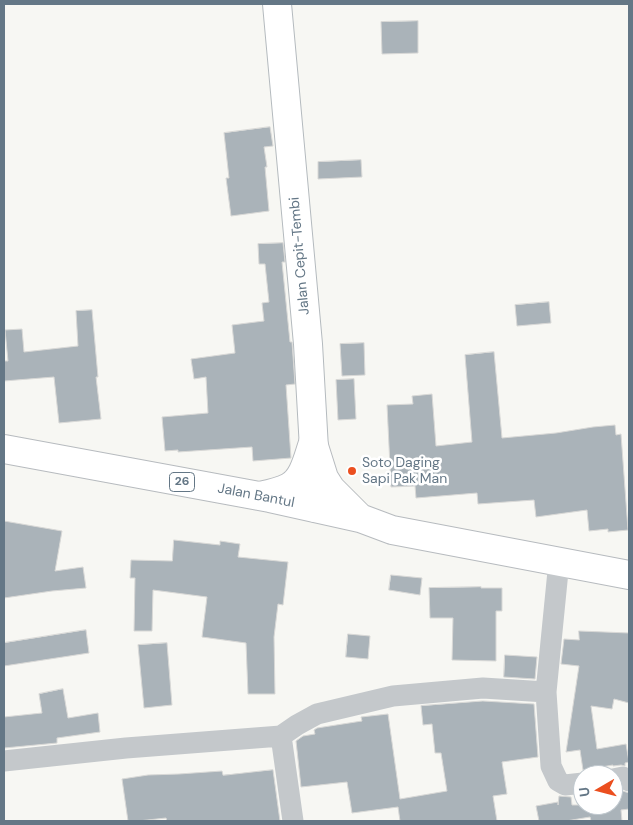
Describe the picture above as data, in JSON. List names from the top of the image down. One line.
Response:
{"streets":{"main road":["Jalan Cepit-Tembi","26","Jalan Bantul"]},"crossings":[["Jalan Cepit-Tembi","Jalan Bantul"]],"places":["Soto Daging Sapi Pak Man"],"north":"left"}
